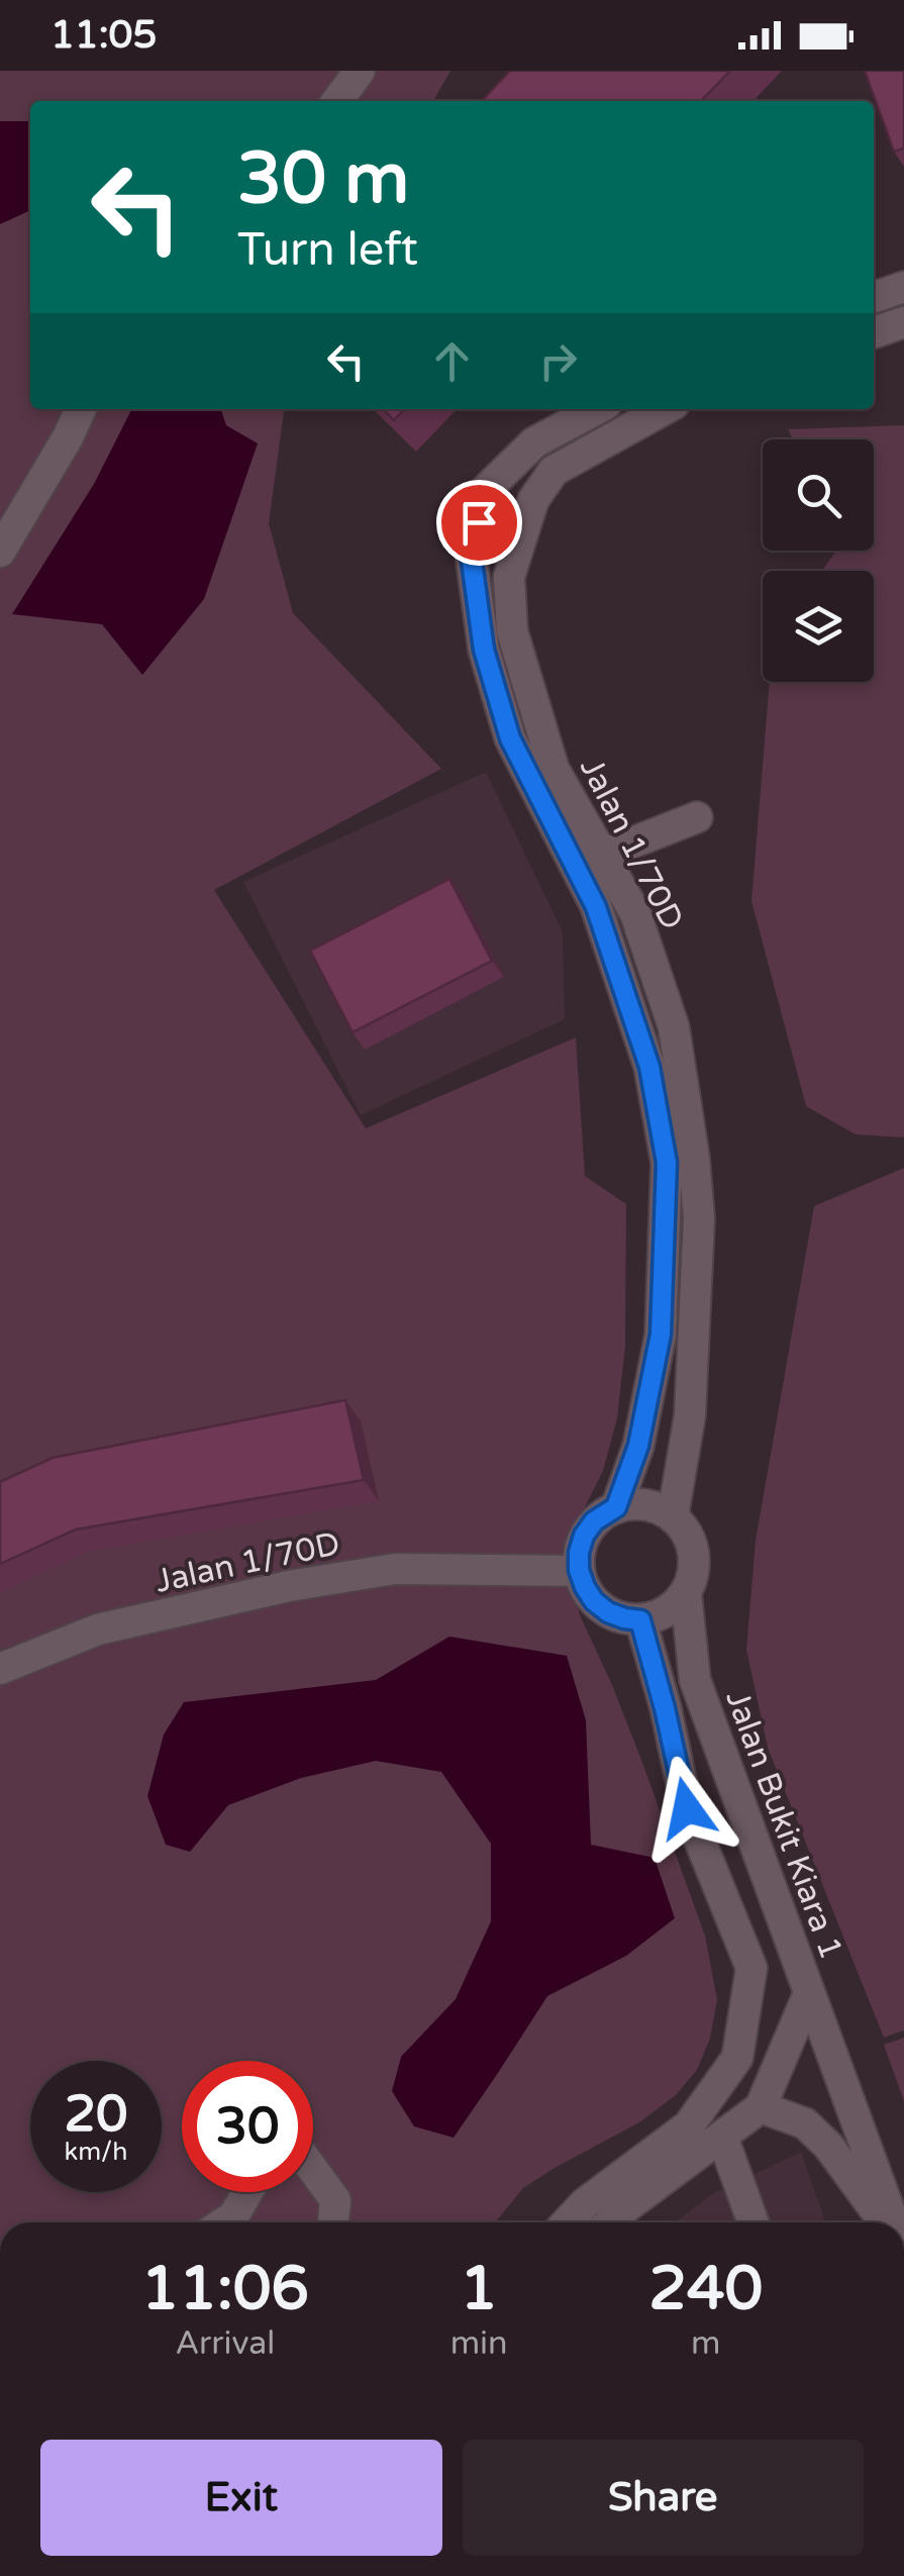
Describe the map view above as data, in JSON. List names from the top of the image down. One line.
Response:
{"streets":{"street":["Jalan 1/70D","Jalan Bukit Kiara 1"]},"crossings":[["Jalan 1/70D","Jalan Bukit Kiara 1"]],"page":{"status":"11:05","turn":["30 m","Turn left"],"speed":"20 km/h","limit":"30","eta":["11:06","Arrival","1","min","240","m"],"buttons":["Exit","Share"]}}
